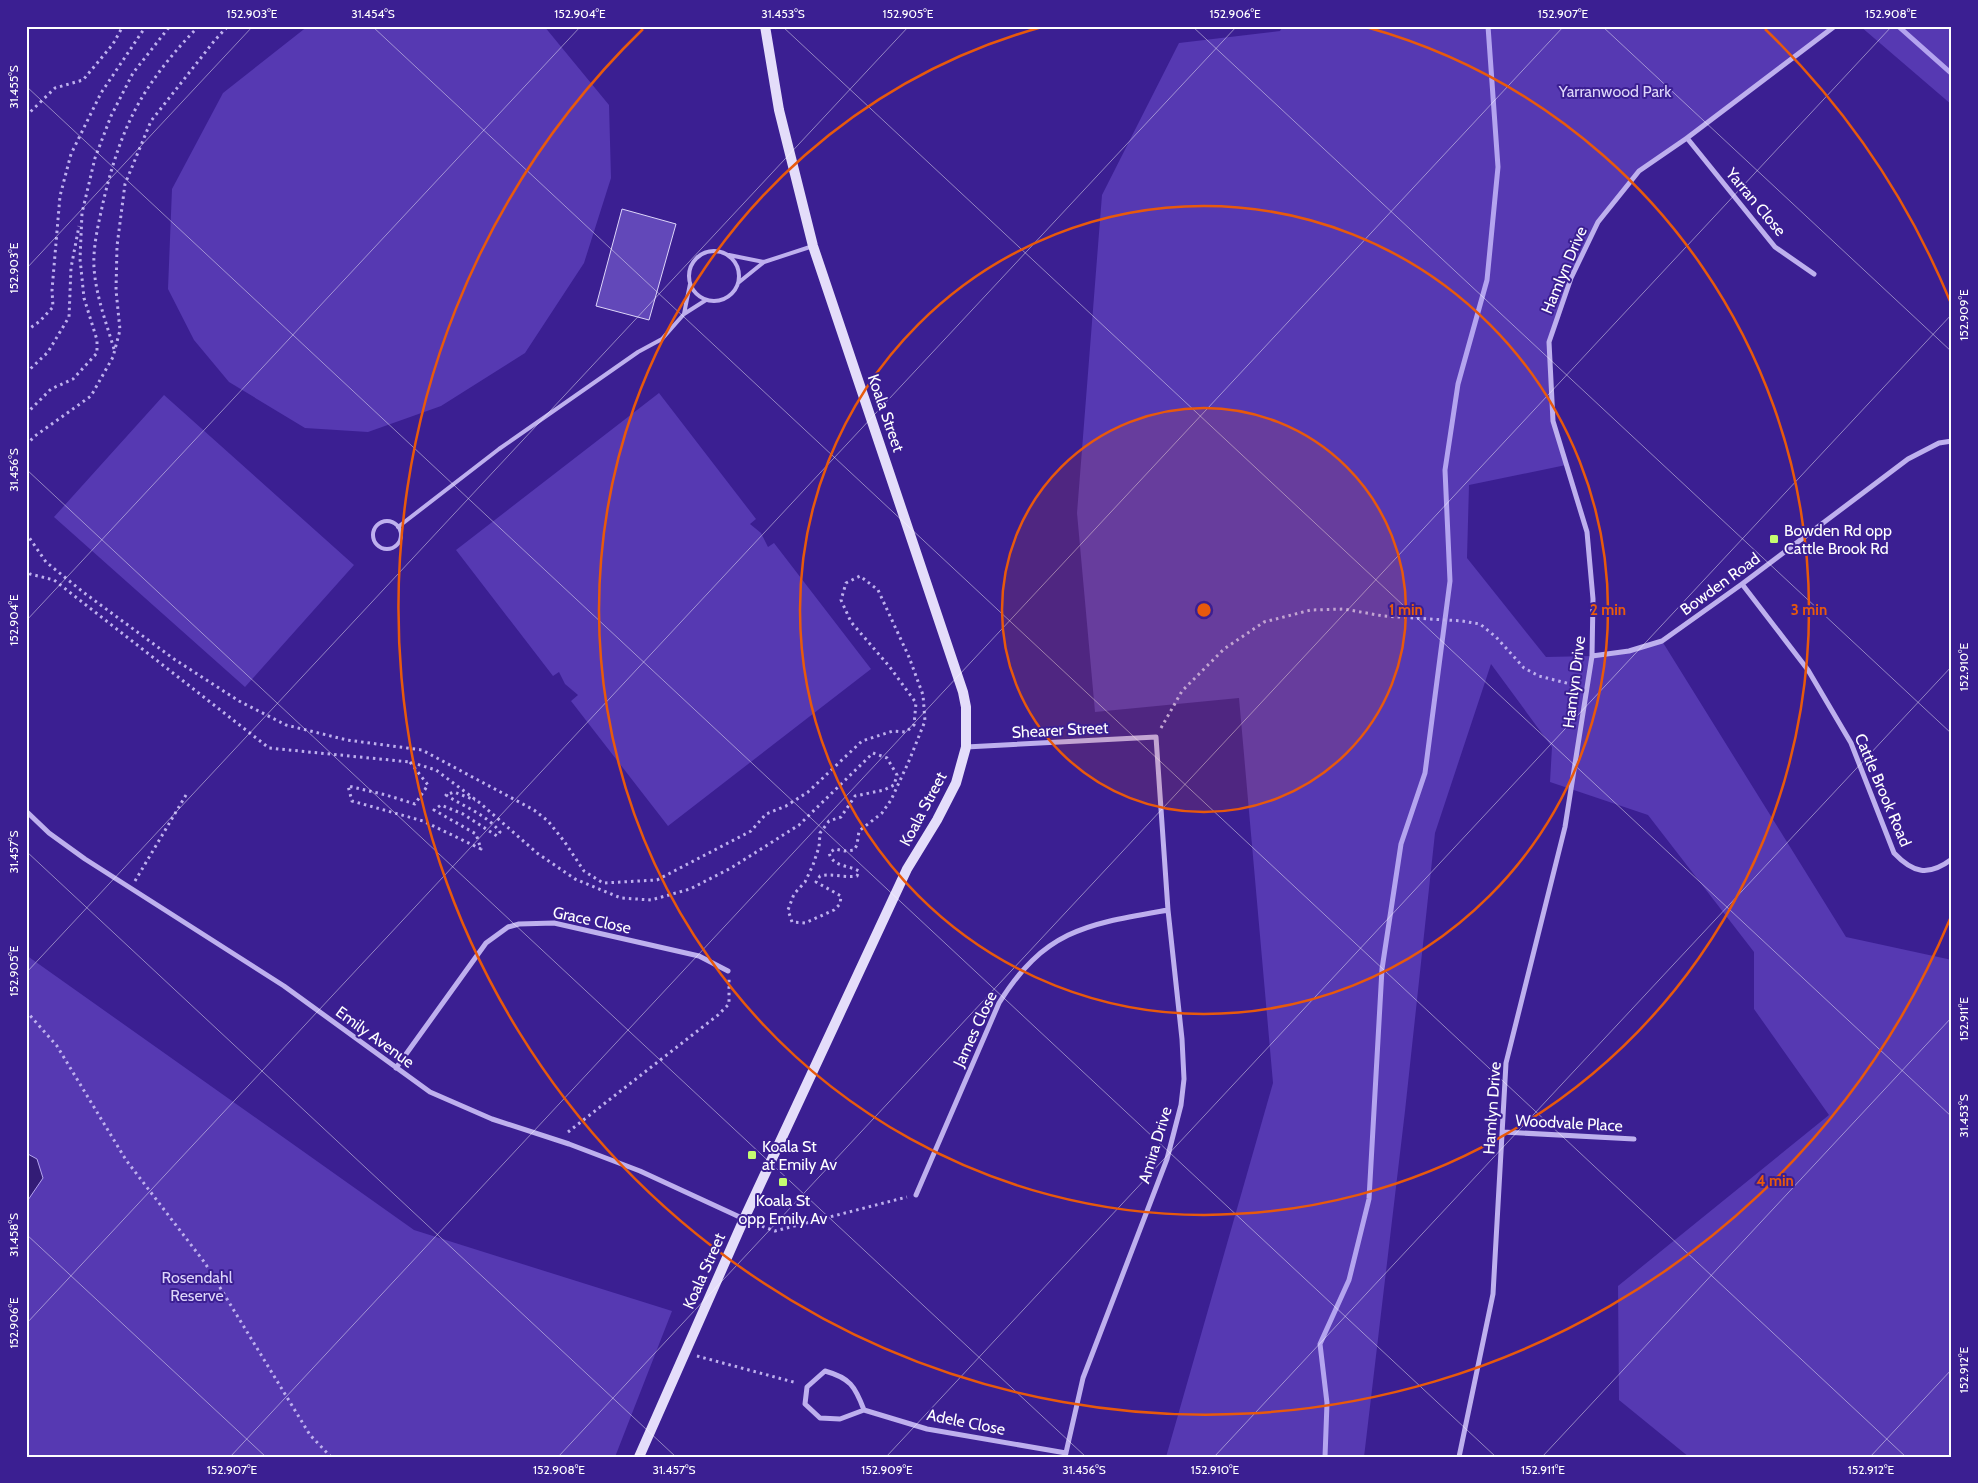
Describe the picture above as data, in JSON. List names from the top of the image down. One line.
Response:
{"streets":{"street":["Yarran Close","Hamlyn Drive","Koala Street","Bowden Road","Shearer Street","Cattle Brook Road","Grace Close","James Close","Emily Avenue","Woodvale Place","Amira Drive","Adele Close"]},"crossings":[["Yarran Close","Hamlyn Drive"],["Hamlyn Drive","Bowden Road"],["Hamlyn Drive","Woodvale Place"],["Koala Street","Shearer Street"],["Koala Street","Emily Avenue"],["Bowden Road","Cattle Brook Road"],["Shearer Street","Amira Drive"],["Grace Close","Emily Avenue"],["James Close","Amira Drive"],["Amira Drive","Adele Close"]],"parks":["Yarranwood Park","Rosendahl Reserve"],"places":{"transit":["Bowden Rd opp Cattle Brook Rd","Koala St at Emily Av","Koala St opp Emily Av"]},"coordinates":["152.903°E","31.454°S","152.904°E","31.453°S","152.905°E","152.906°E","152.907°E","152.908°E","31.455°S","152.909°E","31.456°S","152.910°E","31.457°S","152.911°E","31.458°S","152.912°E"],"rings":["1 min","2 min","3 min","4 min"]}
